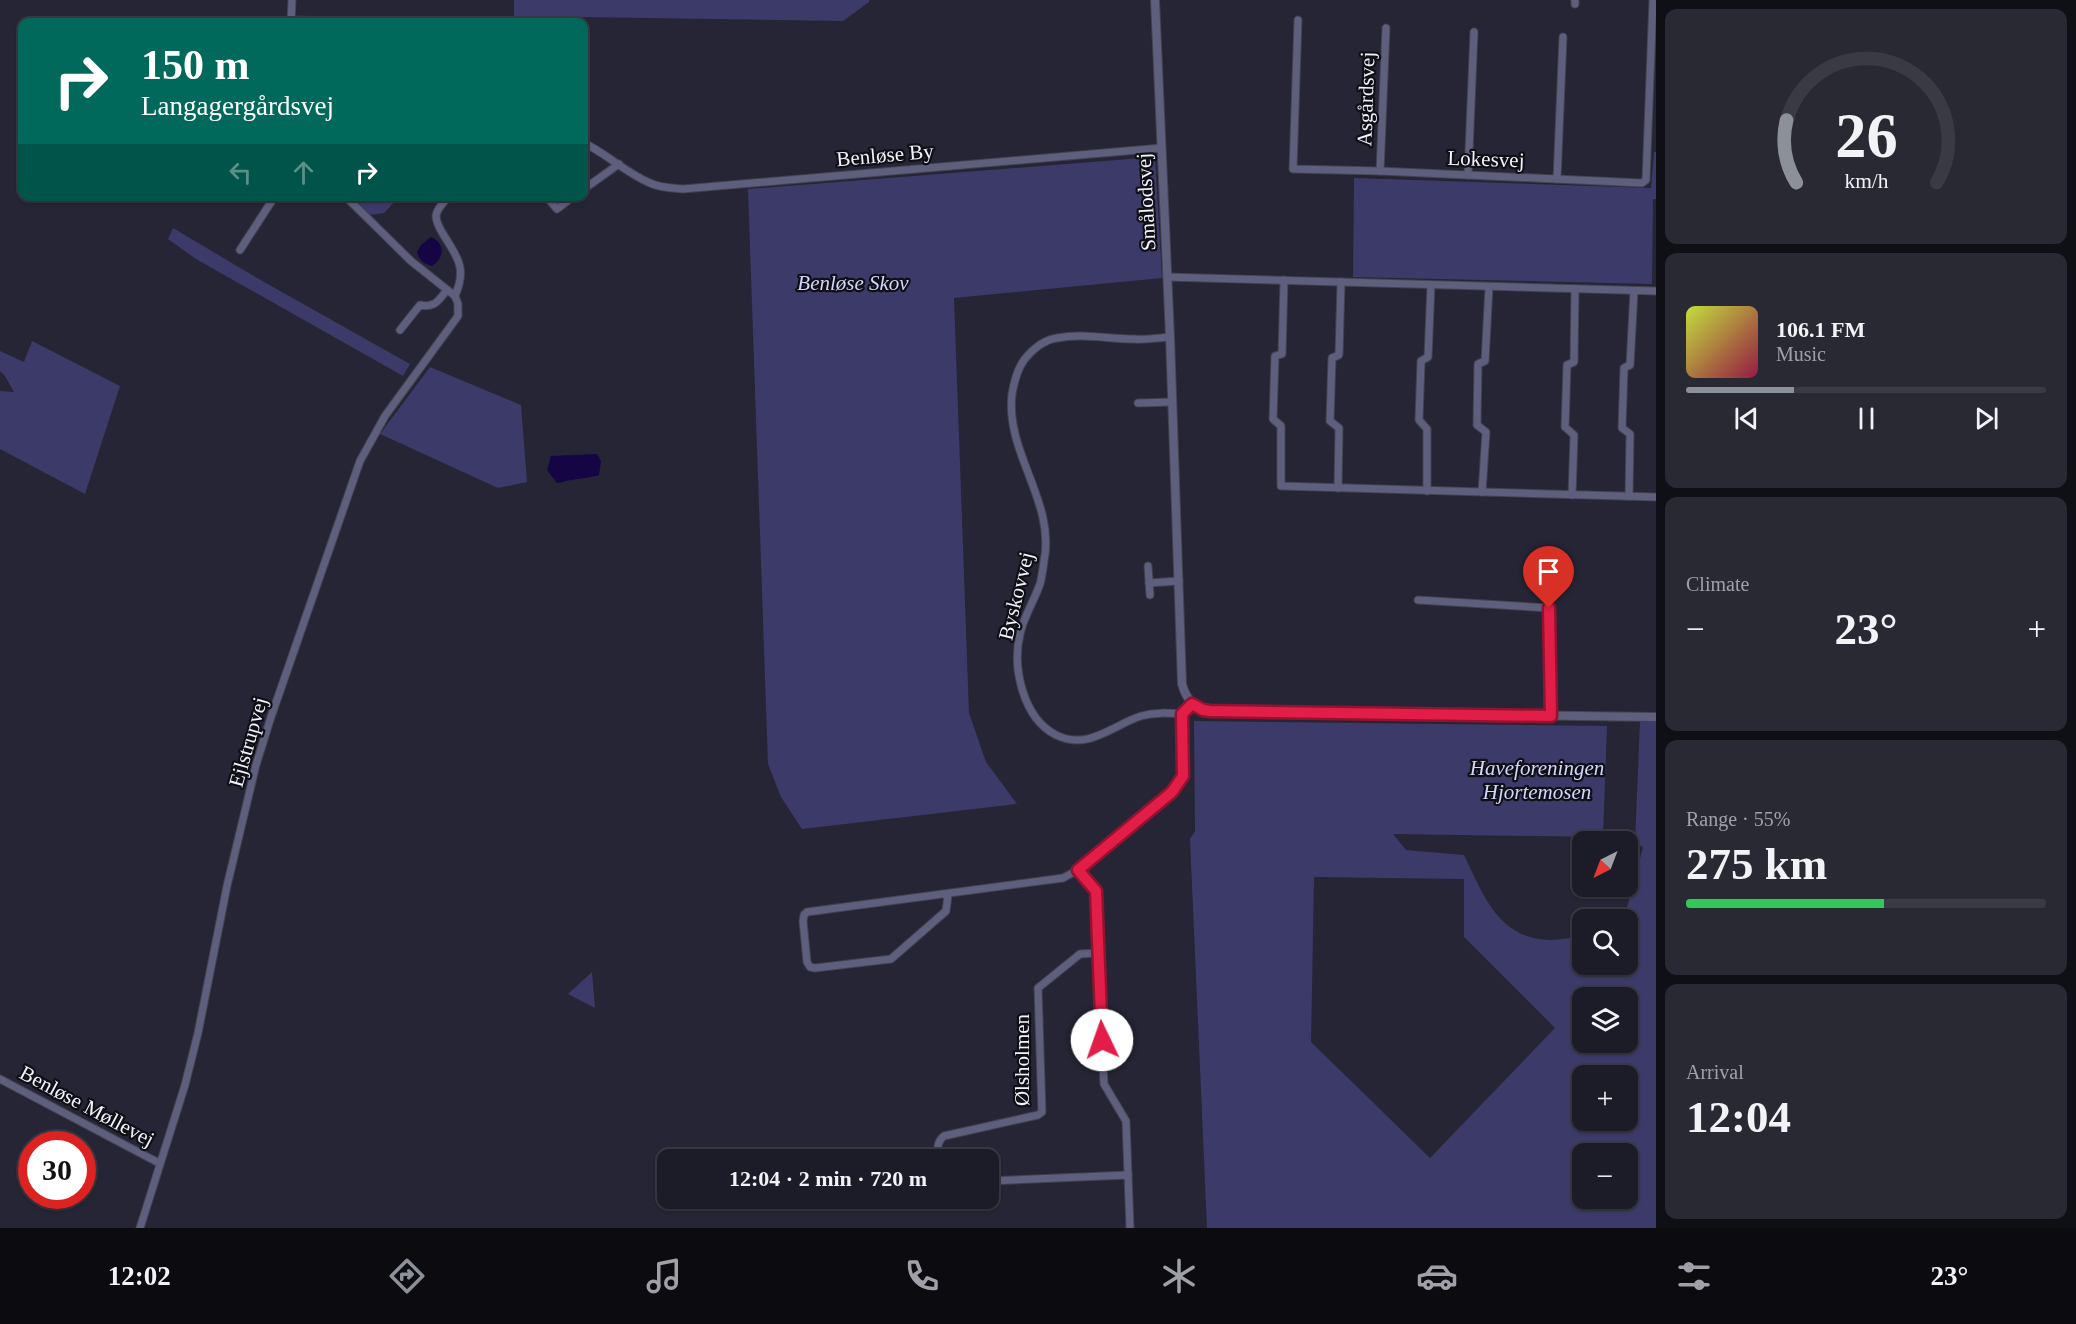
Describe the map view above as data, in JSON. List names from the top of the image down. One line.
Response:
{"streets":{"street":["Asgårdsvej","Benløse By","Lokesvej","Smålodsvej","Byskovvej","Ejlstrupvej","Ølsholmen","Benløse Møllevej"]},"crossings":[["Asgårdsvej","Lokesvej"],["Benløse By","Smålodsvej"],["Smålodsvej","Byskovvej"],["Ejlstrupvej","Benløse Møllevej"]],"parks":["Benløse Skov","Haveforeningen Hjortemosen"],"north":"bottom left","page":{"turn":["150 m","Langagergårdsvej"],"song":["106.1 FM","Music"],"tile":["Climate",["Range · 55%","275 km"],["Arrival","12:04"]],"heat":["−","23°","+"],"map_buttons":["+","−"],"limit":"30","trip":"12:04 · 2 min · 720 m","tabs":["12:02","23°"],"gauge":["26","km/h"]}}
